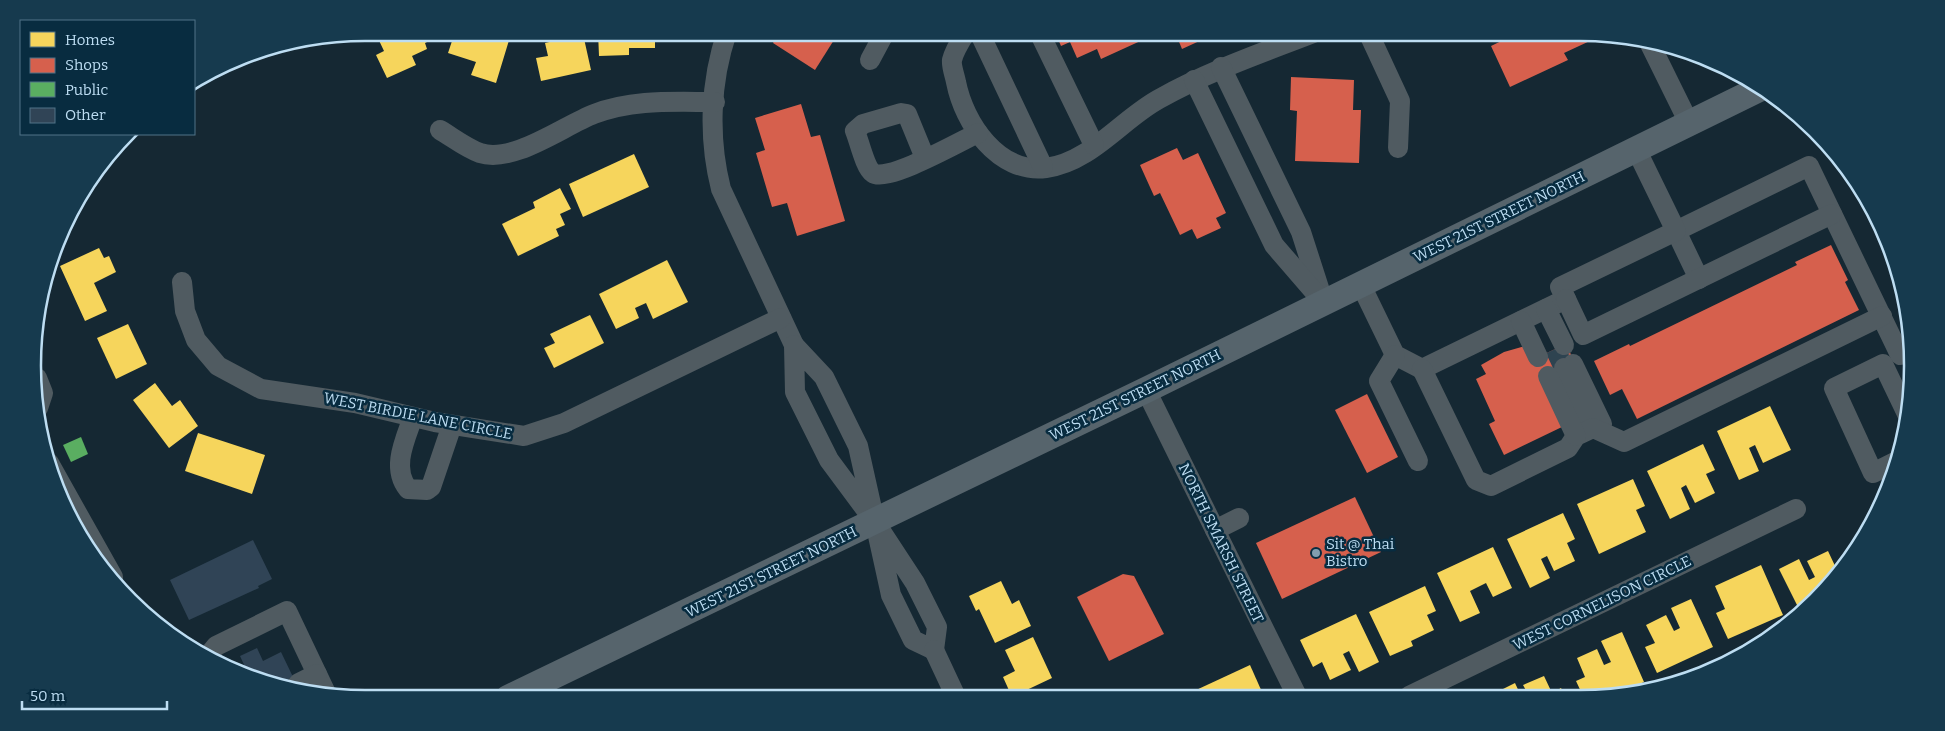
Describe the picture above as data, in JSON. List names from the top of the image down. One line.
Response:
{"streets":{"main road":["WEST 21ST STREET NORTH"],"street":["WEST BIRDIE LANE CIRCLE","NORTH SMARSH STREET","WEST CORNELISON CIRCLE"]},"crossings":[["WEST 21ST STREET NORTH","NORTH SMARSH STREET"]],"places":["Sit @ Thai Bistro"],"legend":["Homes","Shops","Public","Other"],"scale_bar":"50 m"}
